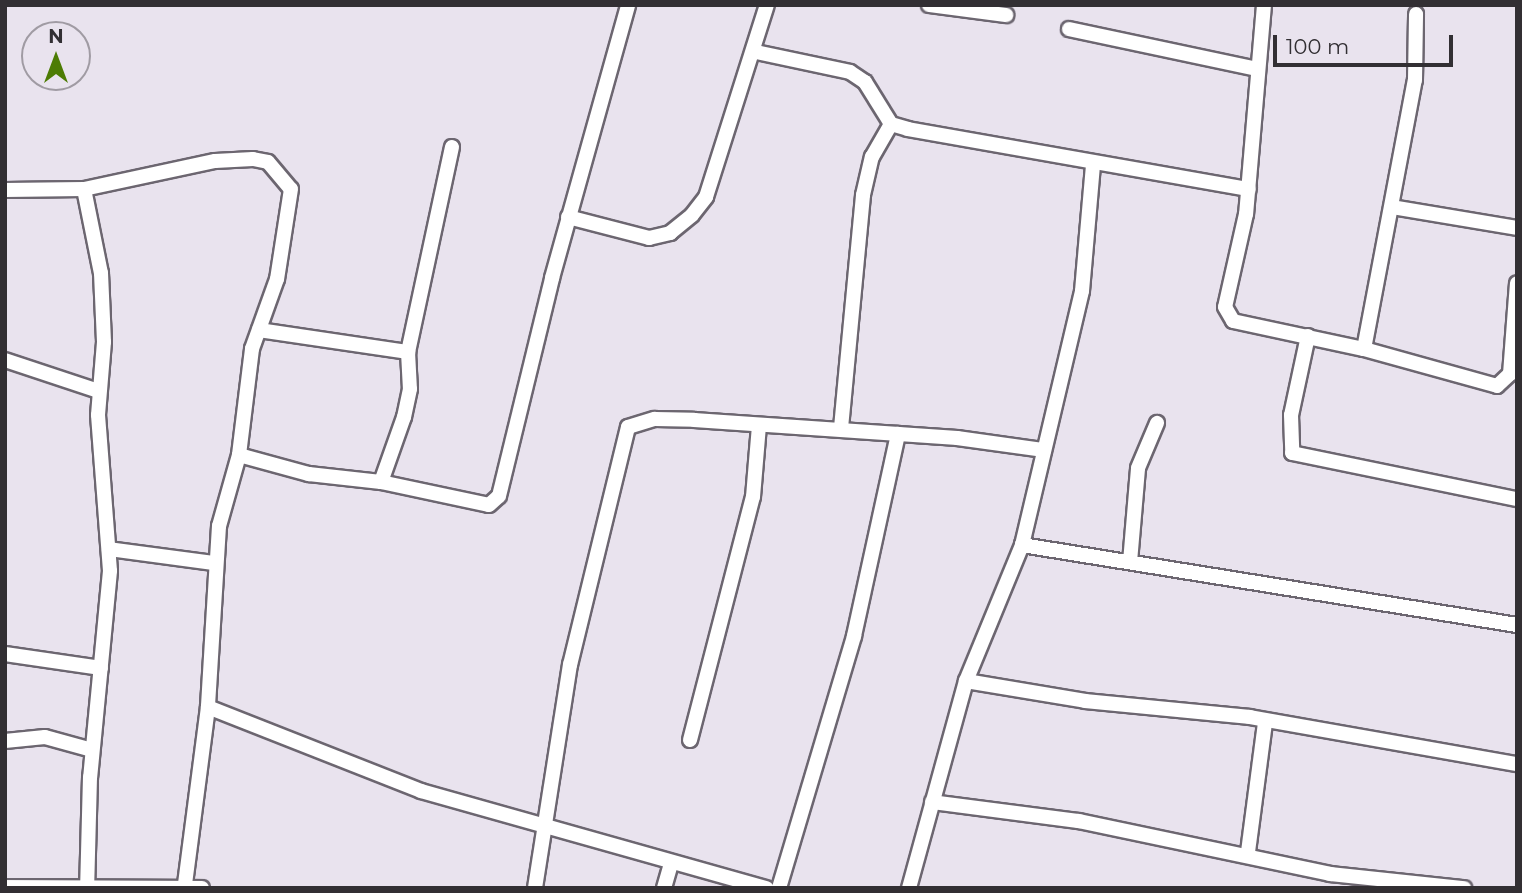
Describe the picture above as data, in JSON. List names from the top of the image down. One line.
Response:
{"scale_bar":"100 m","north":"top"}
